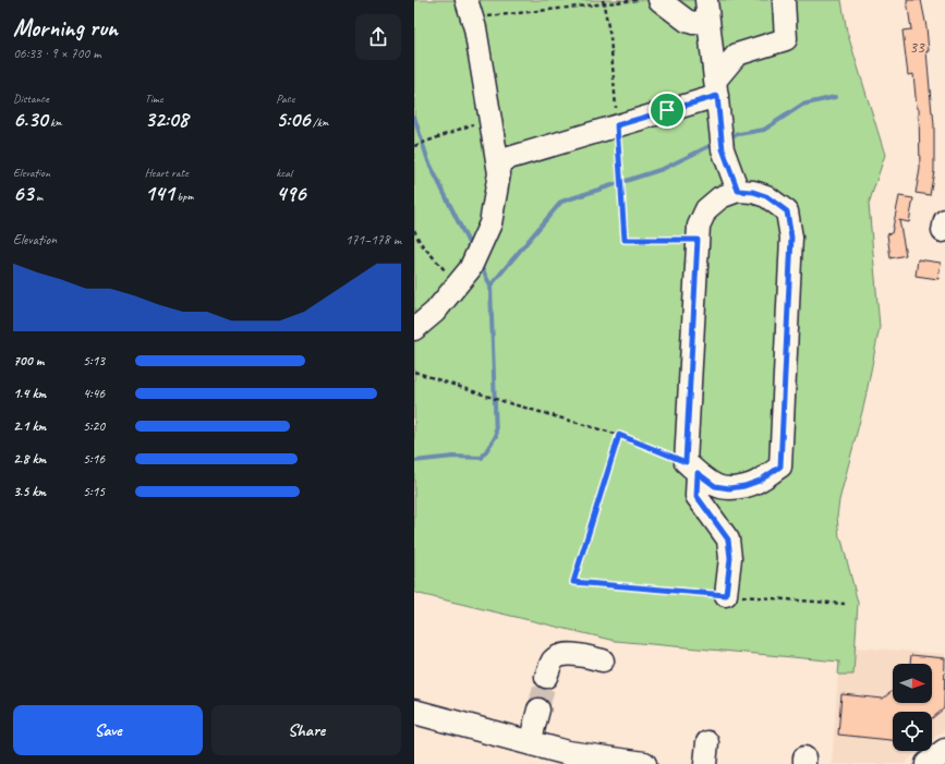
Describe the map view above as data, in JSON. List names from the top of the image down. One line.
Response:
{"house_numbers":["33"],"north":"right","page":{"heading":["Morning run","06:33 · 9 × 700 m"],"stats":[["Distance","6.30 km"],["Time","32:08"],["Pace","5:06 /km"],["Elevation","63 m"],["Heart rate","141 bpm"],["kcal","496"]],"chart":["Elevation","171–178 m"],"list":[{"name":"700 m","note":"5:13"},{"name":"1.4 km","note":"4:46"},{"name":"2.1 km","note":"5:20"},{"name":"2.8 km","note":"5:16"},{"name":"3.5 km","note":"5:15"}],"buttons":["Save","Share"]}}
